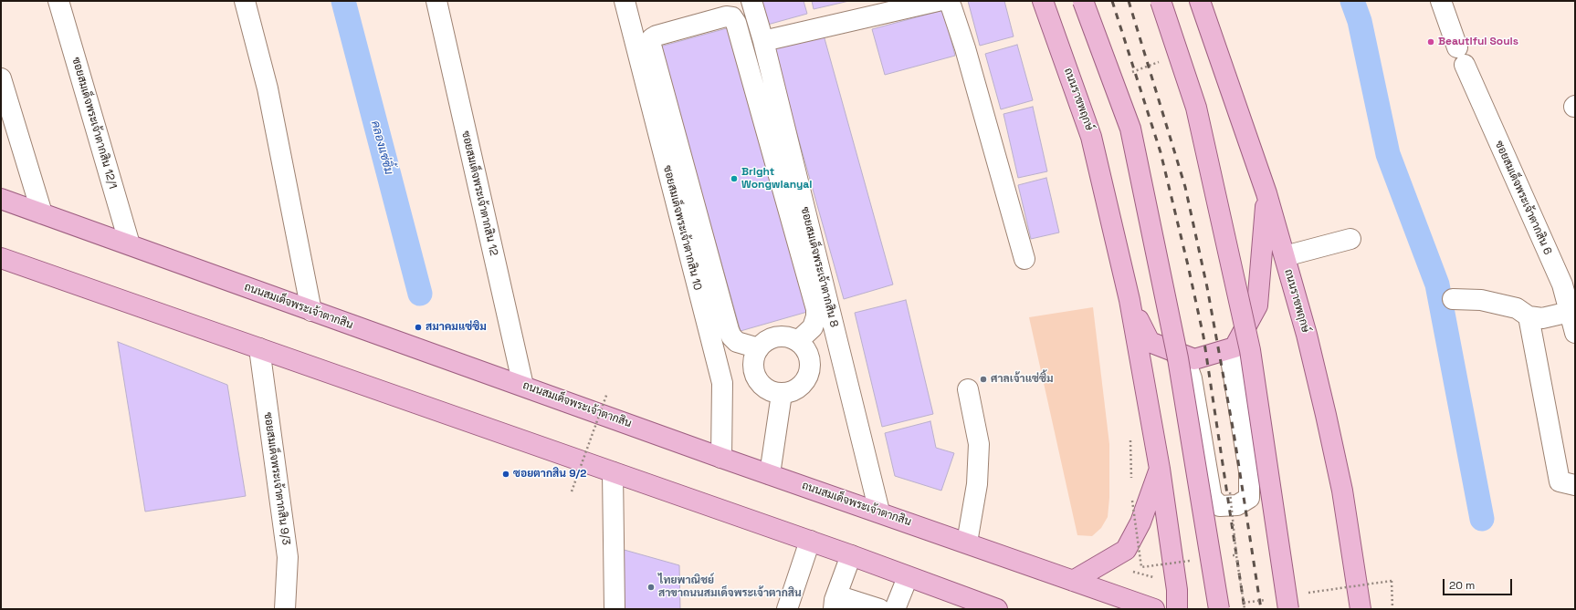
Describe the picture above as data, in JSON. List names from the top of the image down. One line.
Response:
{"streets":{"main road":["ถนนราชพฤกษ์","ถนนสมเด็จพระเจ้าตากสิน"],"street":["ซอยสมเด็จพระเจ้าตากสิน 12/1","ซอยสมเด็จพระเจ้าตากสิน 12","ซอยสมเด็จพระเจ้าตากสิน 6","ซอยสมเด็จพระเจ้าตากสิน 10","ซอยสมเด็จพระเจ้าตากสิน 8","ซอยสมเด็จพระเจ้าตากสิน 9/3"]},"crossings":[["ซอยสมเด็จพระเจ้าตากสิน 12/1","ถนนสมเด็จพระเจ้าตากสิน"],["ซอยสมเด็จพระเจ้าตากสิน 12","ถนนสมเด็จพระเจ้าตากสิน"],["ซอยสมเด็จพระเจ้าตากสิน 10","ถนนสมเด็จพระเจ้าตากสิน"],["ซอยสมเด็จพระเจ้าตากสิน 8","ถนนสมเด็จพระเจ้าตากสิน"]],"water":["คลองแซ่ซิ้ม"],"places":["Beautiful Souls","Bright Wongwianyai","สมาคมแซ่ซิม","ศาลเจ้าแซ่ซิ้ม","ซอยตากสิน 9/2","ไทยพาณิชย์ สาขาถนนสมเด็จพระเจ้าตากสิน"],"scale_bar":"20 m"}
